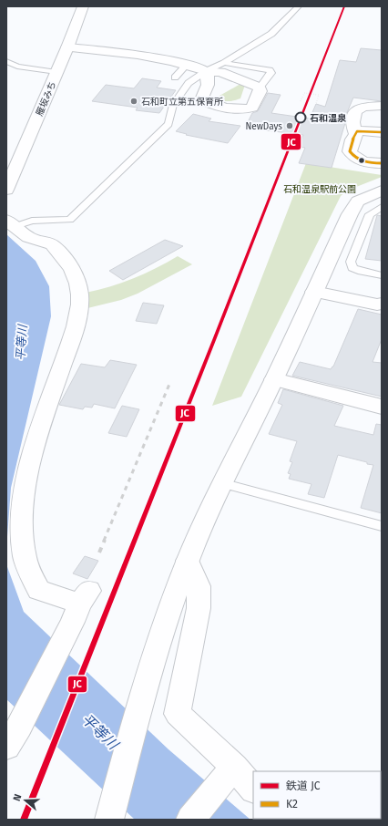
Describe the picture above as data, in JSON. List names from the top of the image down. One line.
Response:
{"streets":{"main road":["雁坂みち"]},"water":["平等川"],"parks":["石和温泉駅前公園"],"places":["石和町立第五保育所","石和温泉","NewDays"],"lines":["rail line JC","transit line K2"],"legend":["鉄道 JC","K2"],"north":"left"}
